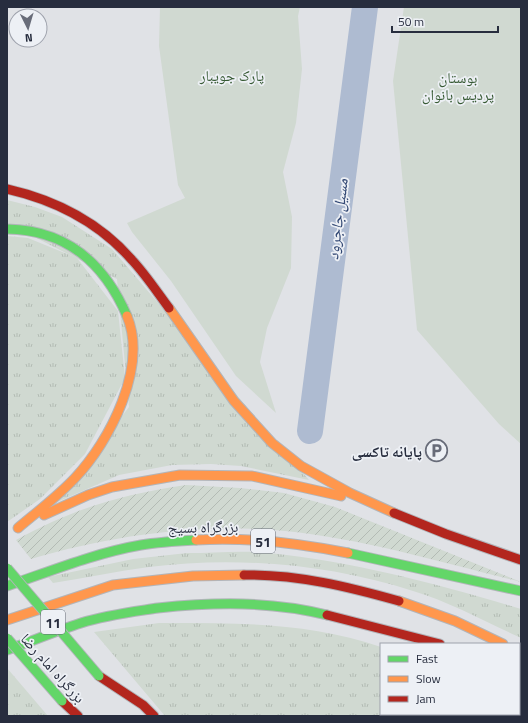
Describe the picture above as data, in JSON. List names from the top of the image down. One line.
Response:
{"streets":{"highway":["بزرگراه بسیج","51","11","بزرگراه امام رضا"]},"water":["مسیل جاجرود"],"parks":["پارک جویبار","بوستان پردیس بانوان"],"places":{"parking":["پایانه تاکسی"]},"legend":["Fast","Slow","Jam"],"scale_bar":"50 m","north":"bottom"}
